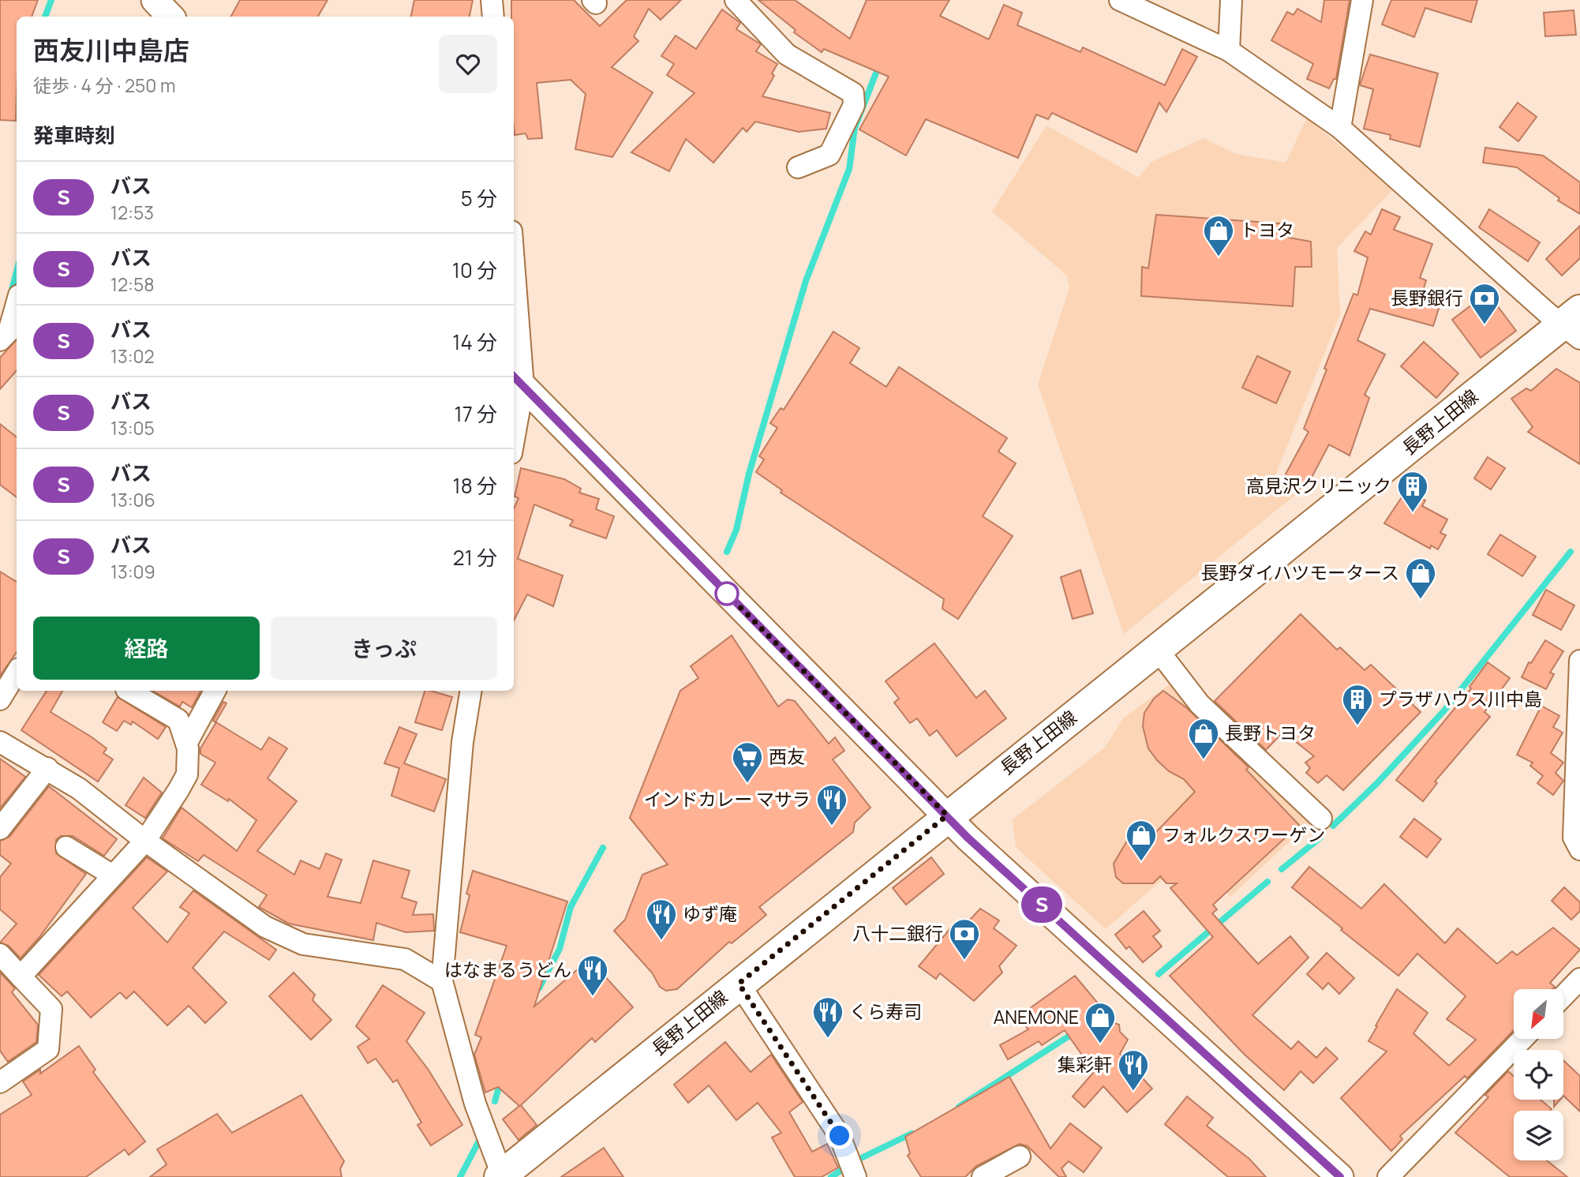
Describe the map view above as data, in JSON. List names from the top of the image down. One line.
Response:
{"streets":{"main road":["長野上田線"]},"places":{"shop":["トヨタ","長野ダイハツモータース","長野トヨタ","フォルクスワーゲン","ANEMONE"],"bank":["長野銀行","八十二銀行"],"building":["高見沢クリニック","プラザハウス川中島"],"supermarket":["西友"],"restaurant":["インドカレー マサラ","ゆず庵","はなまるうどん","くら寿司","集彩軒"]},"lines":["bus line Ｓ"],"north":"bottom left","page":{"on_map":"Ｓ","heading":[["西友川中島店","徒歩 · 4 分 · 250 m"],"発車時刻"],"list":[{"mark":"Ｓ","name":"バス","note":"12:53","value":"5 分"},{"mark":"Ｓ","name":"バス","note":"12:58","value":"10 分"},{"mark":"Ｓ","name":"バス","note":"13:02","value":"14 分"},{"mark":"Ｓ","name":"バス","note":"13:05","value":"17 分"},{"mark":"Ｓ","name":"バス","note":"13:06","value":"18 分"},{"mark":"Ｓ","name":"バス","note":"13:09","value":"21 分"}],"buttons":["経路","きっぷ"]}}
